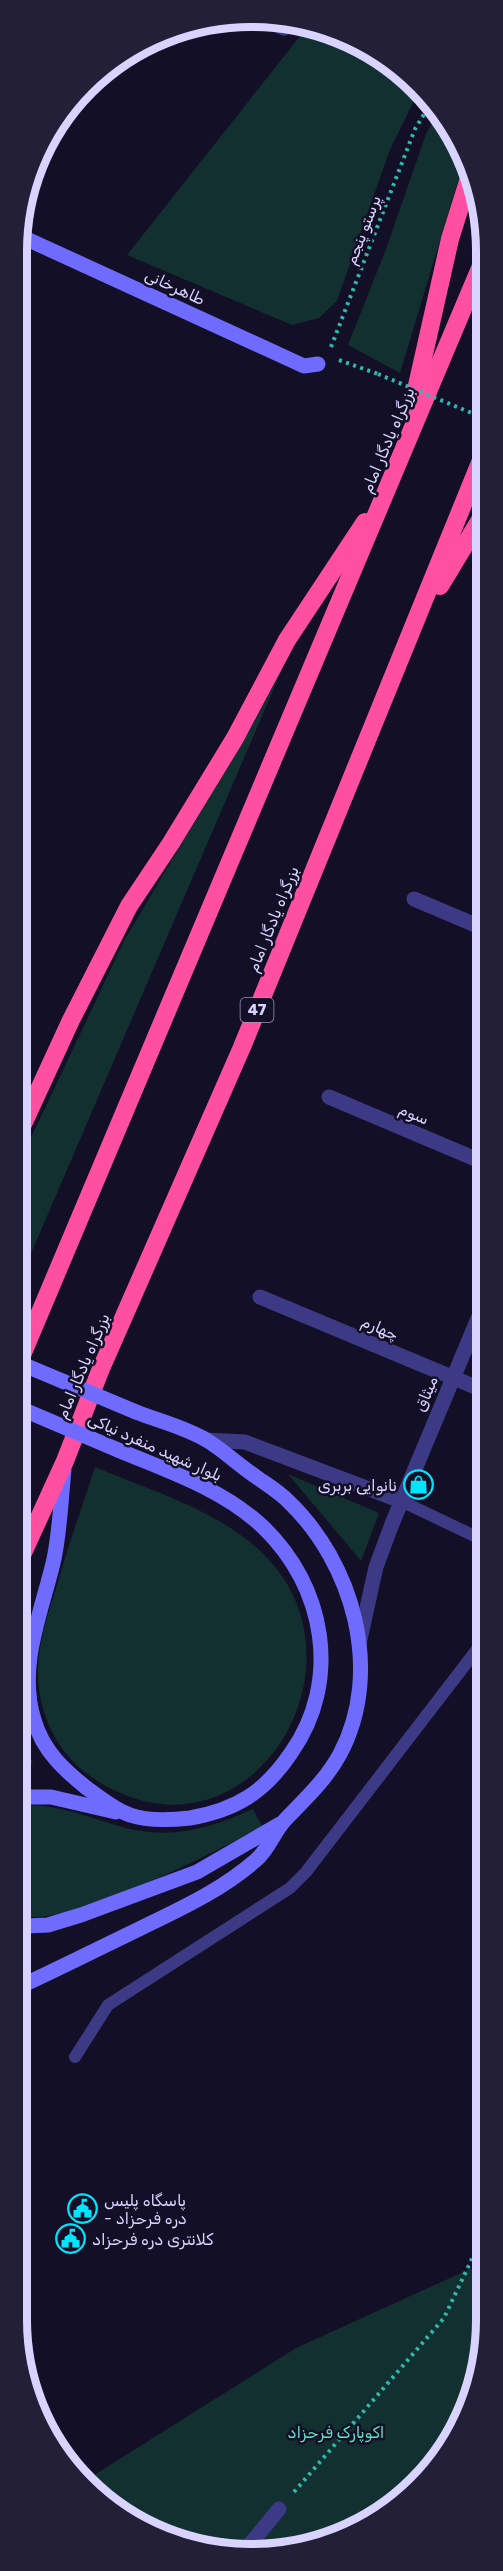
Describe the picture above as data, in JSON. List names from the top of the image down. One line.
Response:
{"streets":{"highway":["بزرگراه یادگار امام","47"],"main road":["طاهرخانی","بلوار شهید منفرد نیاکی"],"street":["سوم","چهارم","میثاق"],"path":["پرستو پنجم"]},"crossings":[["پرستو پنجم","طاهرخانی"],["بزرگراه یادگار امام","بلوار شهید منفرد نیاکی"],["چهارم","میثاق"],["میثاق","بلوار شهید منفرد نیاکی"]],"parks":["اکوپارک فرحزاد"],"places":{"shop":["نانوایی بربری"],"public building":["پاسگاه پلیس - دره فرحزاد","کلانتری دره فرحزاد"]}}
